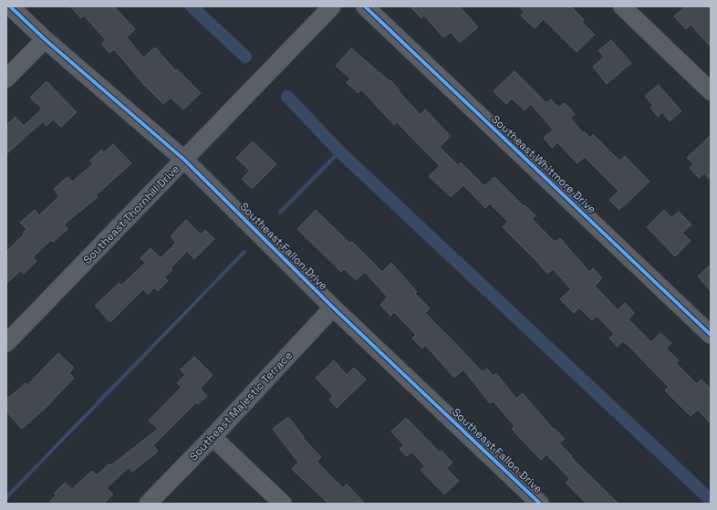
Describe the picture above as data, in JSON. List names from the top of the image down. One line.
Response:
{"streets":{"street":["Southeast Whitmore Drive","Southeast Thornhill Drive","Southeast Fallon Drive","Southeast Majestic Terrace"]},"crossings":[["Southeast Thornhill Drive","Southeast Fallon Drive"],["Southeast Fallon Drive","Southeast Majestic Terrace"]]}
